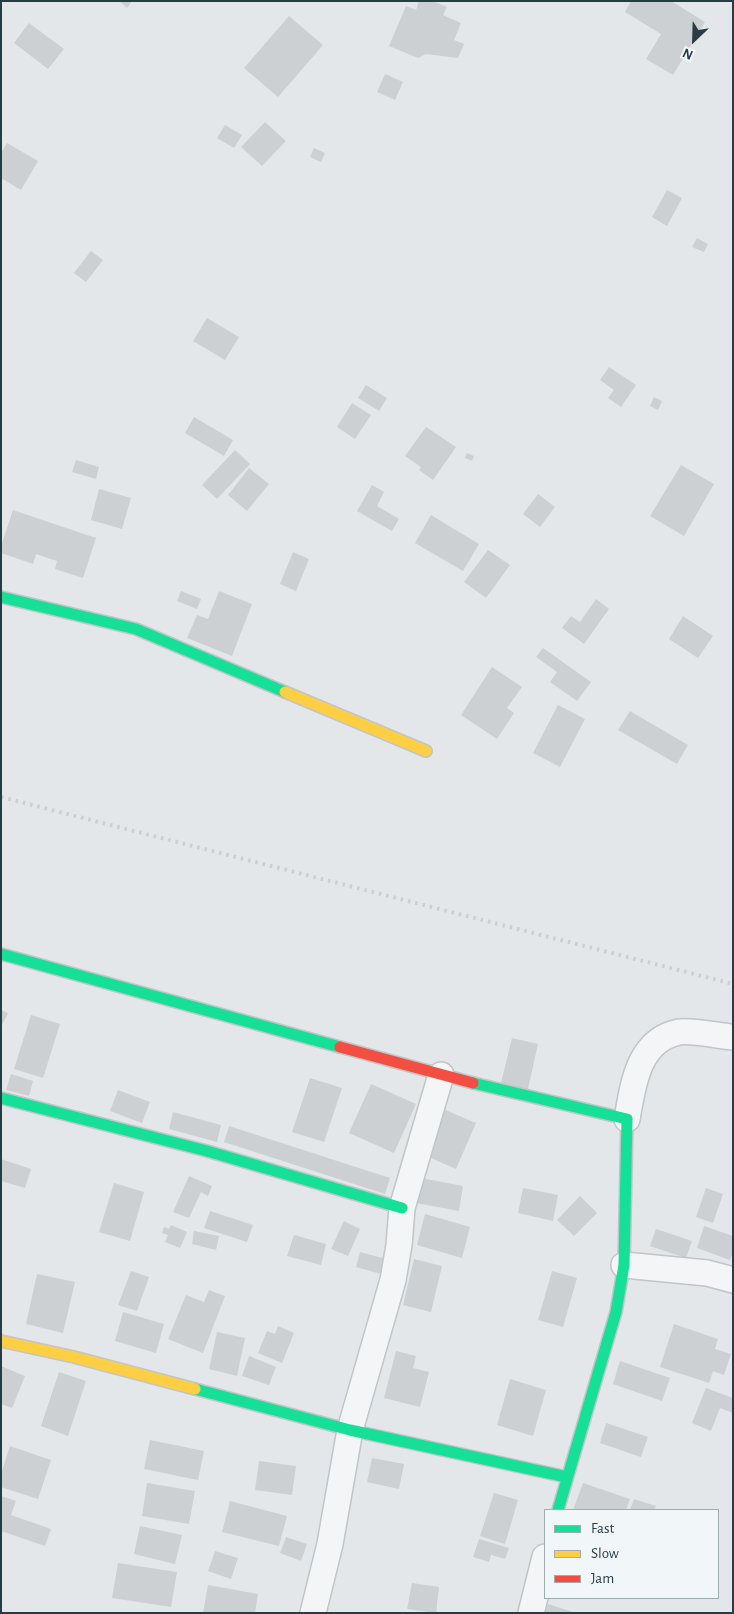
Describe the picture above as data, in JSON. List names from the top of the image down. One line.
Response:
{"legend":["Fast","Slow","Jam"],"north":"bottom left"}
